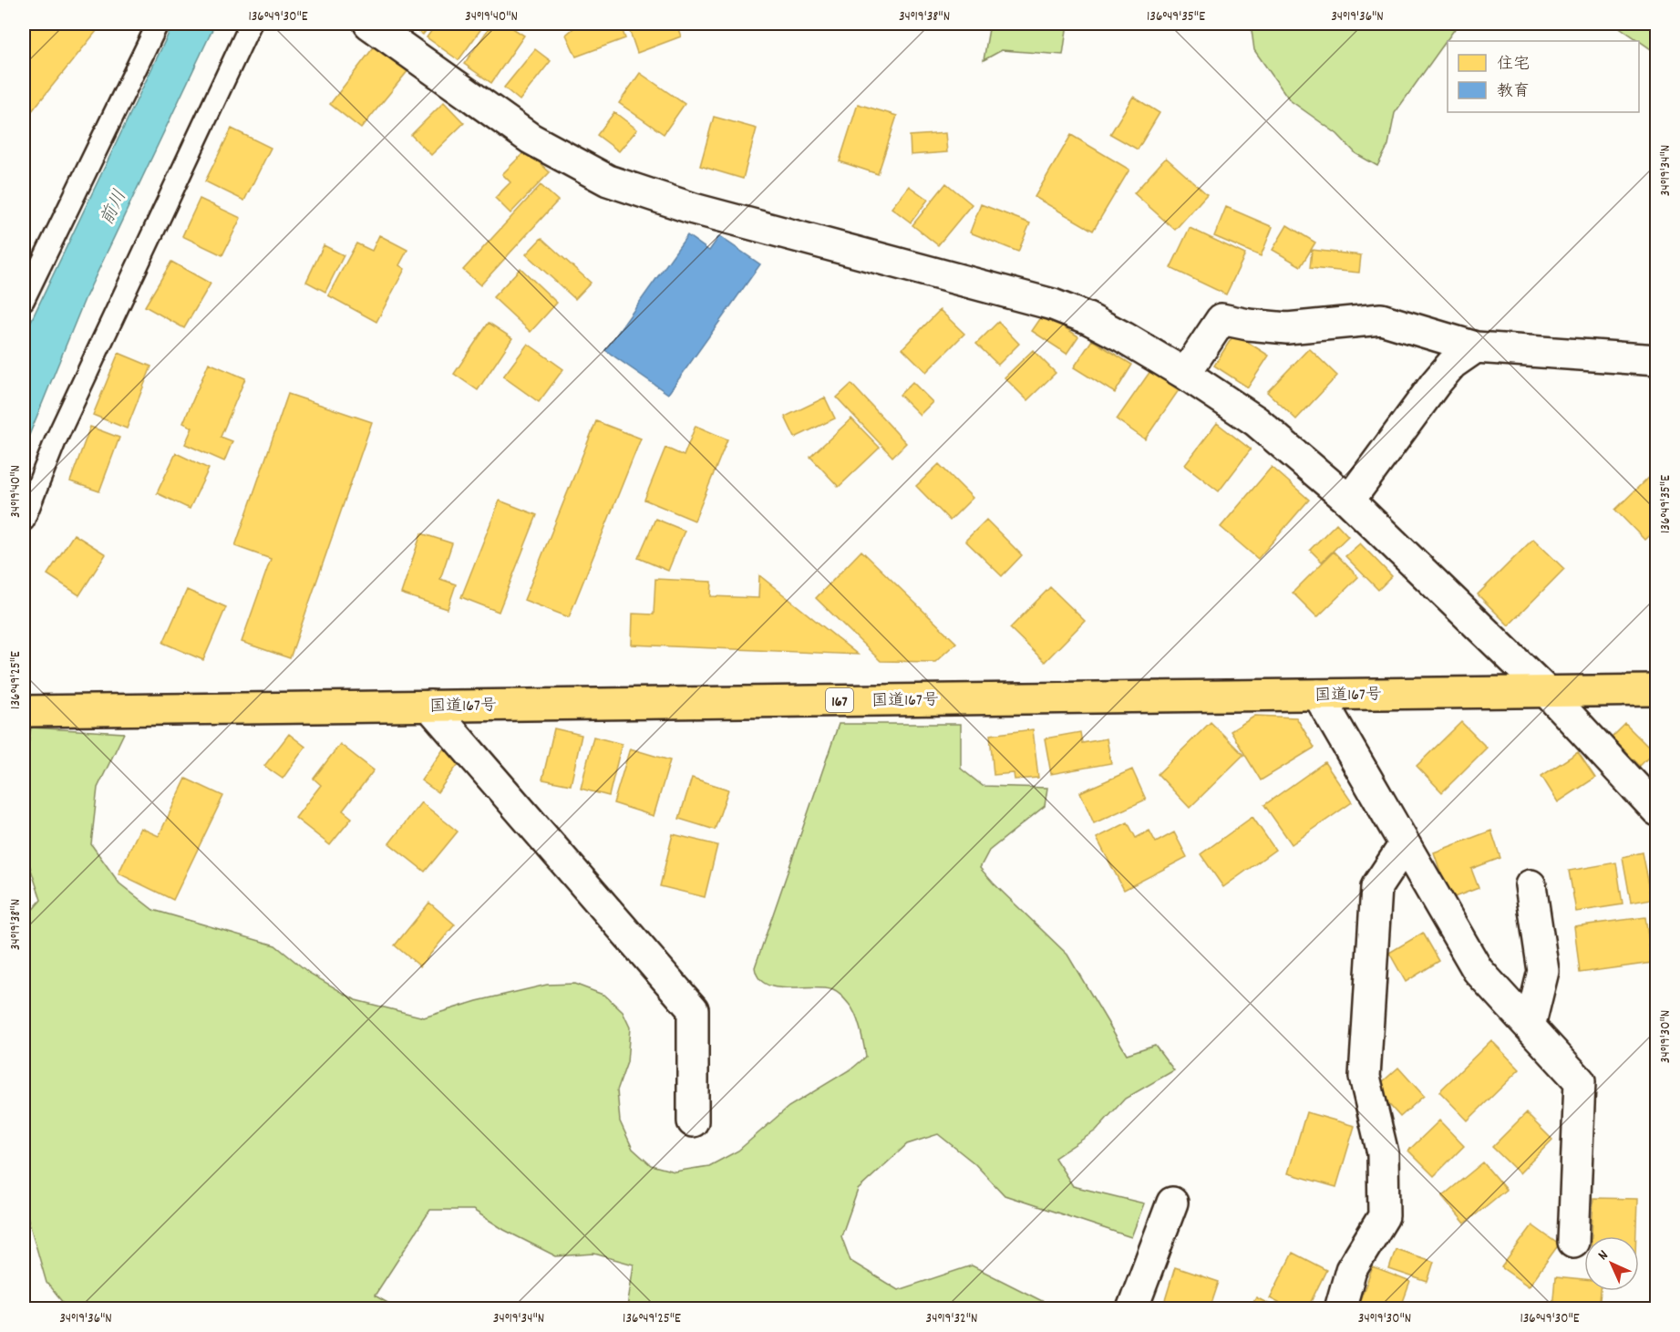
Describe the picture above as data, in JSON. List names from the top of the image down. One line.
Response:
{"streets":{"highway":["国道167号","167"]},"water":["前川"],"legend":["住宅","教育"],"north":"top left","coordinates":["136°49'30\"E","34°19'40\"N","34°19'38\"N","136°49'35\"E","34°19'36\"N","34°19'34\"N","136°49'25\"E","34°19'30\"N","34°19'32\"N"]}
